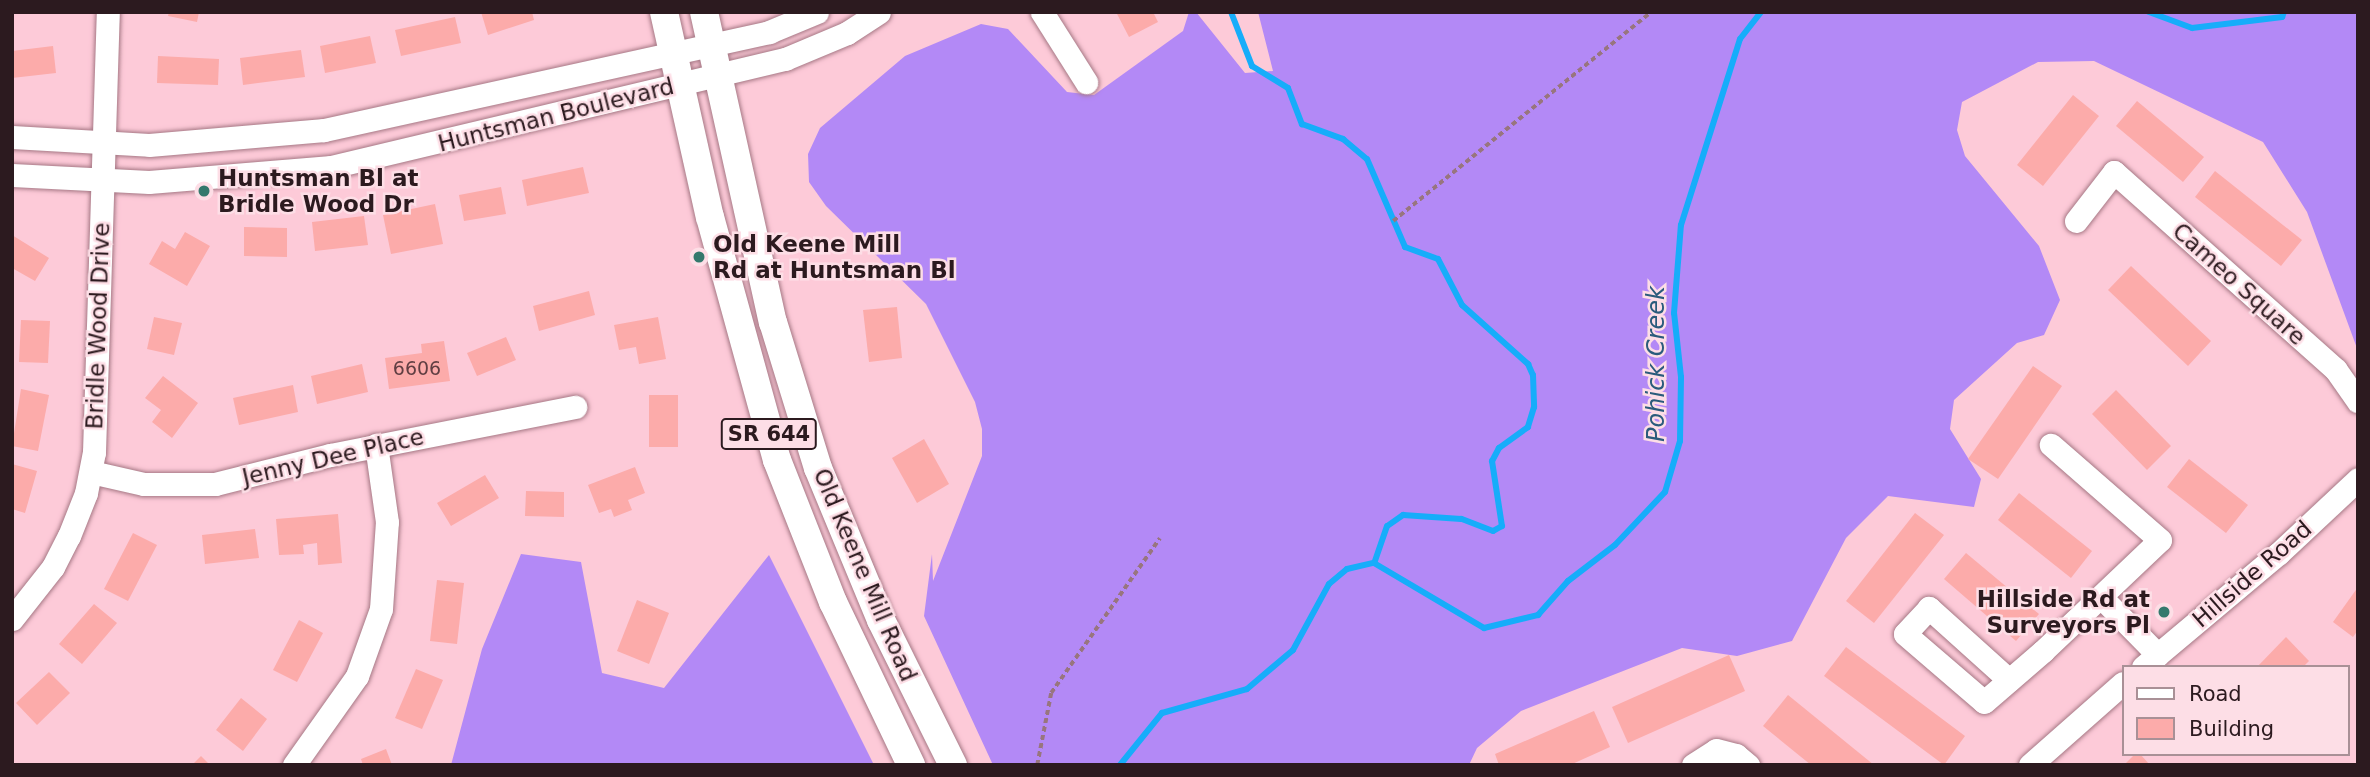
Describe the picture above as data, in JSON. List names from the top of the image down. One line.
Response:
{"streets":{"main road":["SR 644","Old Keene Mill Road"],"street":["Huntsman Boulevard","Cameo Square","Bridle Wood Drive","Jenny Dee Place","Hillside Road"]},"crossings":[["Huntsman Boulevard","Bridle Wood Drive"],["Huntsman Boulevard","Old Keene Mill Road"],["Bridle Wood Drive","Jenny Dee Place"]],"water":["Pohick Creek"],"places":["Huntsman Bl at Bridle Wood Dr","Old Keene Mill Rd at Huntsman Bl","Hillside Rd at Surveyors Pl"],"house_numbers":["6606"],"legend":["Road","Building"]}
